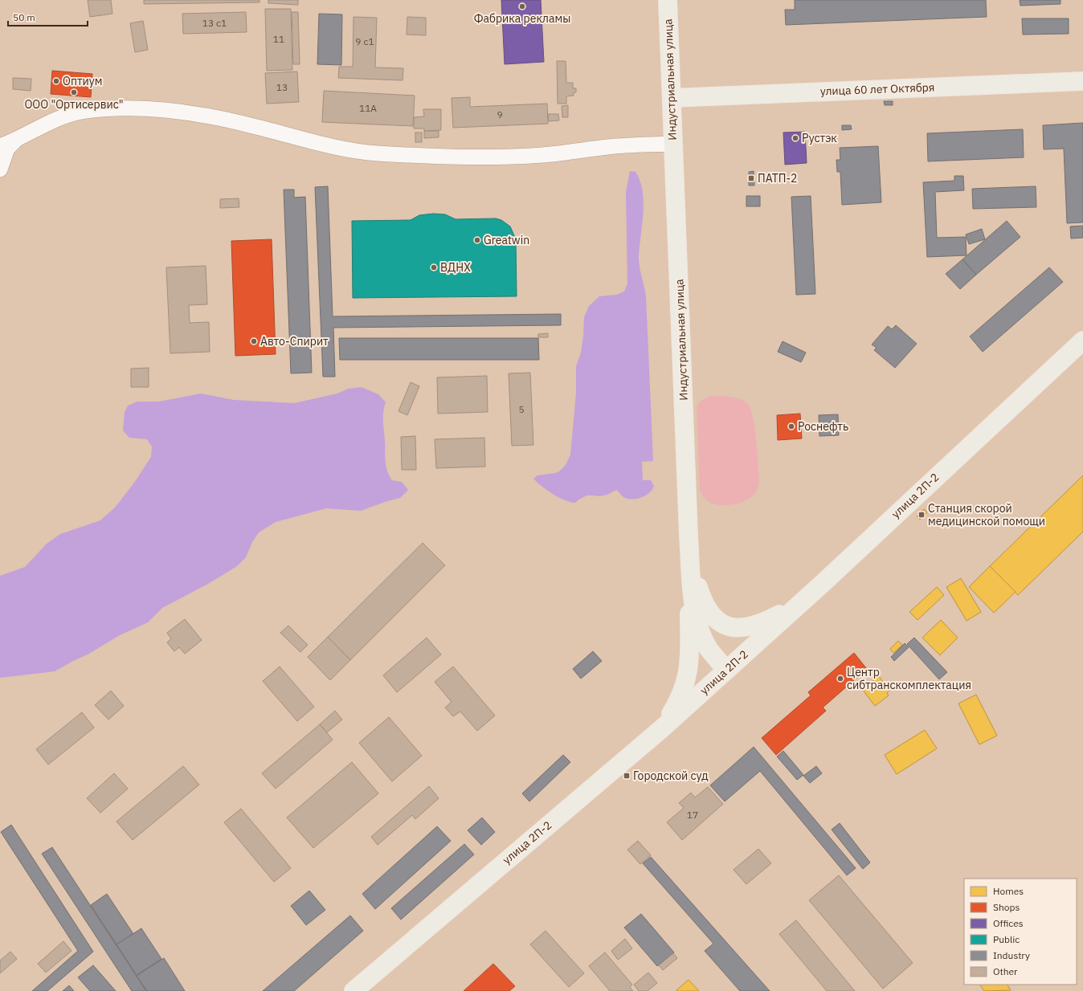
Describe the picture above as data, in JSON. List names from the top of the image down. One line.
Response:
{"streets":{"main road":["Индустриальная улица","улица 60 лет Октября","улица 2П-2"]},"crossings":[["Индустриальная улица","улица 60 лет Октября"],["Индустриальная улица","улица 2П-2"]],"places":{"other":["Фабрика рекламы","Оптиум","ООО \"Ортисервис\"","Рустэк","Greatwin","ВДНХ","Авто-Спирит","Роснефть","Центр сибтранскомплектация"],"transit":["ПАТП-2","Станция скорой медицинской помощи","Городской суд"]},"house_numbers":["13 с1","11","9 с1","13","11А","9","5","17"],"legend":["Homes","Shops","Offices","Public","Industry","Other"],"scale_bar":"50 m"}
